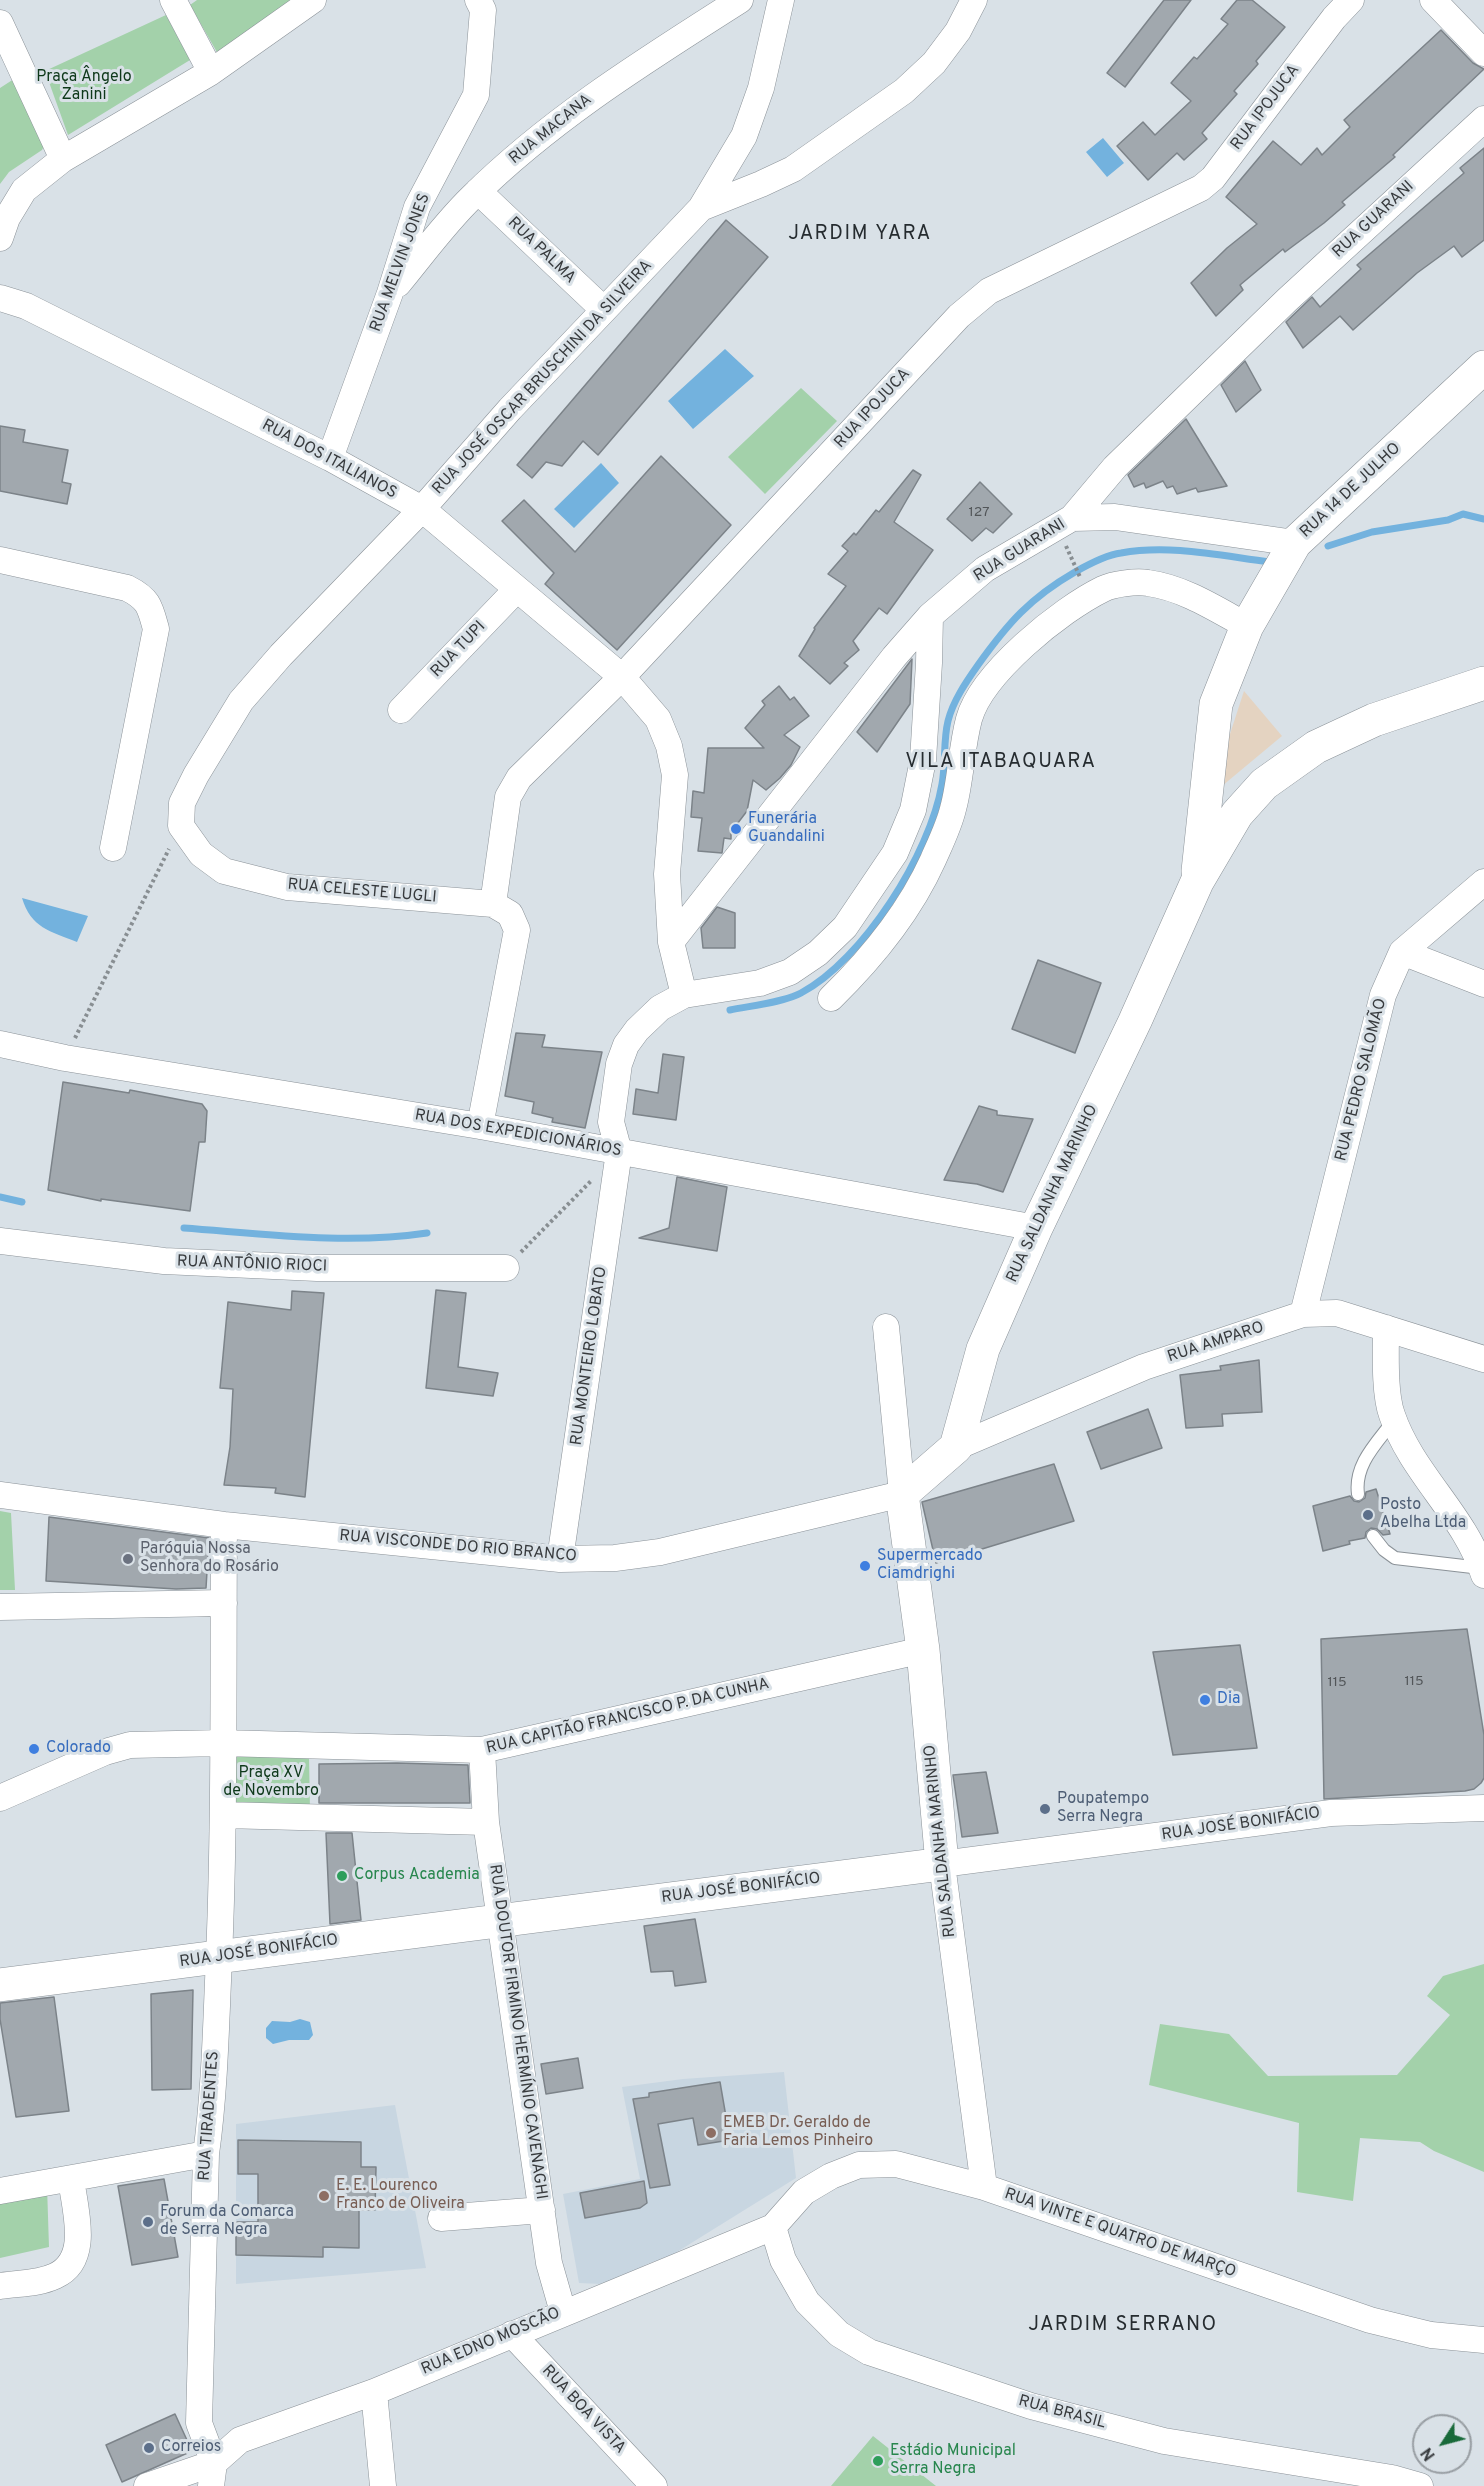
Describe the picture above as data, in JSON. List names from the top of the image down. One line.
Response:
{"streets":{"main road":["RUA 14 DE JULHO","RUA SALDANHA MARINHO","RUA JOSÉ BONIFÁCIO"],"street":["RUA IPOJUCA","RUA MACANA","RUA GUARANI","RUA PALMA","RUA MELVIN JONES","RUA JOSÉ OSCAR BRUSCHINI DA SILVEIRA","RUA DOS ITALIANOS","RUA TUPI","RUA CELESTE LUGLI","RUA PEDRO SALOMÃO","RUA DOS EXPEDICIONÁRIOS","RUA ANTÔNIO RIOCI","RUA AMPARO","RUA MONTEIRO LOBATO","RUA VISCONDE DO RIO BRANCO","RUA CAPITÃO FRANCISCO P. DA CUNHA","RUA DOUTOR FIRMINO HERMÍNIO CAVENAGHI","RUA TIRADENTES","RUA VINTE E QUATRO DE MARÇO","RUA EDNO MOSCÃO","RUA BOA VISTA","RUA BRASIL"]},"crossings":[["RUA IPOJUCA","RUA DOS ITALIANOS"],["RUA IPOJUCA","RUA CELESTE LUGLI"],["RUA MACANA","RUA PALMA"],["RUA MACANA","RUA MELVIN JONES"],["RUA GUARANI","RUA DOS ITALIANOS"],["RUA PALMA","RUA JOSÉ OSCAR BRUSCHINI DA SILVEIRA"],["RUA MELVIN JONES","RUA DOS ITALIANOS"],["RUA JOSÉ OSCAR BRUSCHINI DA SILVEIRA","RUA DOS ITALIANOS"],["RUA JOSÉ OSCAR BRUSCHINI DA SILVEIRA","RUA CELESTE LUGLI"],["RUA DOS ITALIANOS","RUA TUPI"],["RUA 14 DE JULHO","RUA SALDANHA MARINHO"],["RUA PEDRO SALOMÃO","RUA AMPARO"],["RUA DOS EXPEDICIONÁRIOS","RUA SALDANHA MARINHO"],["RUA DOS EXPEDICIONÁRIOS","RUA MONTEIRO LOBATO"],["RUA SALDANHA MARINHO","RUA AMPARO"],["RUA SALDANHA MARINHO","RUA VISCONDE DO RIO BRANCO"],["RUA SALDANHA MARINHO","RUA CAPITÃO FRANCISCO P. DA CUNHA"],["RUA SALDANHA MARINHO","RUA JOSÉ BONIFÁCIO"],["RUA SALDANHA MARINHO","RUA VINTE E QUATRO DE MARÇO"],["RUA MONTEIRO LOBATO","RUA VISCONDE DO RIO BRANCO"],["RUA CAPITÃO FRANCISCO P. DA CUNHA","RUA DOUTOR FIRMINO HERMÍNIO CAVENAGHI"],["RUA CAPITÃO FRANCISCO P. DA CUNHA","RUA TIRADENTES"],["RUA JOSÉ BONIFÁCIO","RUA DOUTOR FIRMINO HERMÍNIO CAVENAGHI"],["RUA JOSÉ BONIFÁCIO","RUA TIRADENTES"],["RUA DOUTOR FIRMINO HERMÍNIO CAVENAGHI","RUA EDNO MOSCÃO"],["RUA TIRADENTES","RUA EDNO MOSCÃO"],["RUA VINTE E QUATRO DE MARÇO","RUA EDNO MOSCÃO"],["RUA VINTE E QUATRO DE MARÇO","RUA BRASIL"],["RUA EDNO MOSCÃO","RUA BOA VISTA"],["RUA EDNO MOSCÃO","RUA BRASIL"]],"districts":["JARDIM YARA","VILA ITABAQUARA","JARDIM SERRANO"],"parks":["Praça Ângelo Zanini","Praça XV de Novembro"],"places":["Funerária Guandalini","Posto Abelha Ltda","Paróquia Nossa Senhora do Rosário","Supermercado Ciamdrighi","Dia","Colorado","Poupatempo Serra Negra","Corpus Academia","EMEB Dr. Geraldo de Faria Lemos Pinheiro","E. E. Lourenco Franco de Oliveira","Forum da Comarca de Serra Negra","Correios","Estádio Municipal Serra Negra"],"house_numbers":["127","115","115"],"north":"bottom left"}
